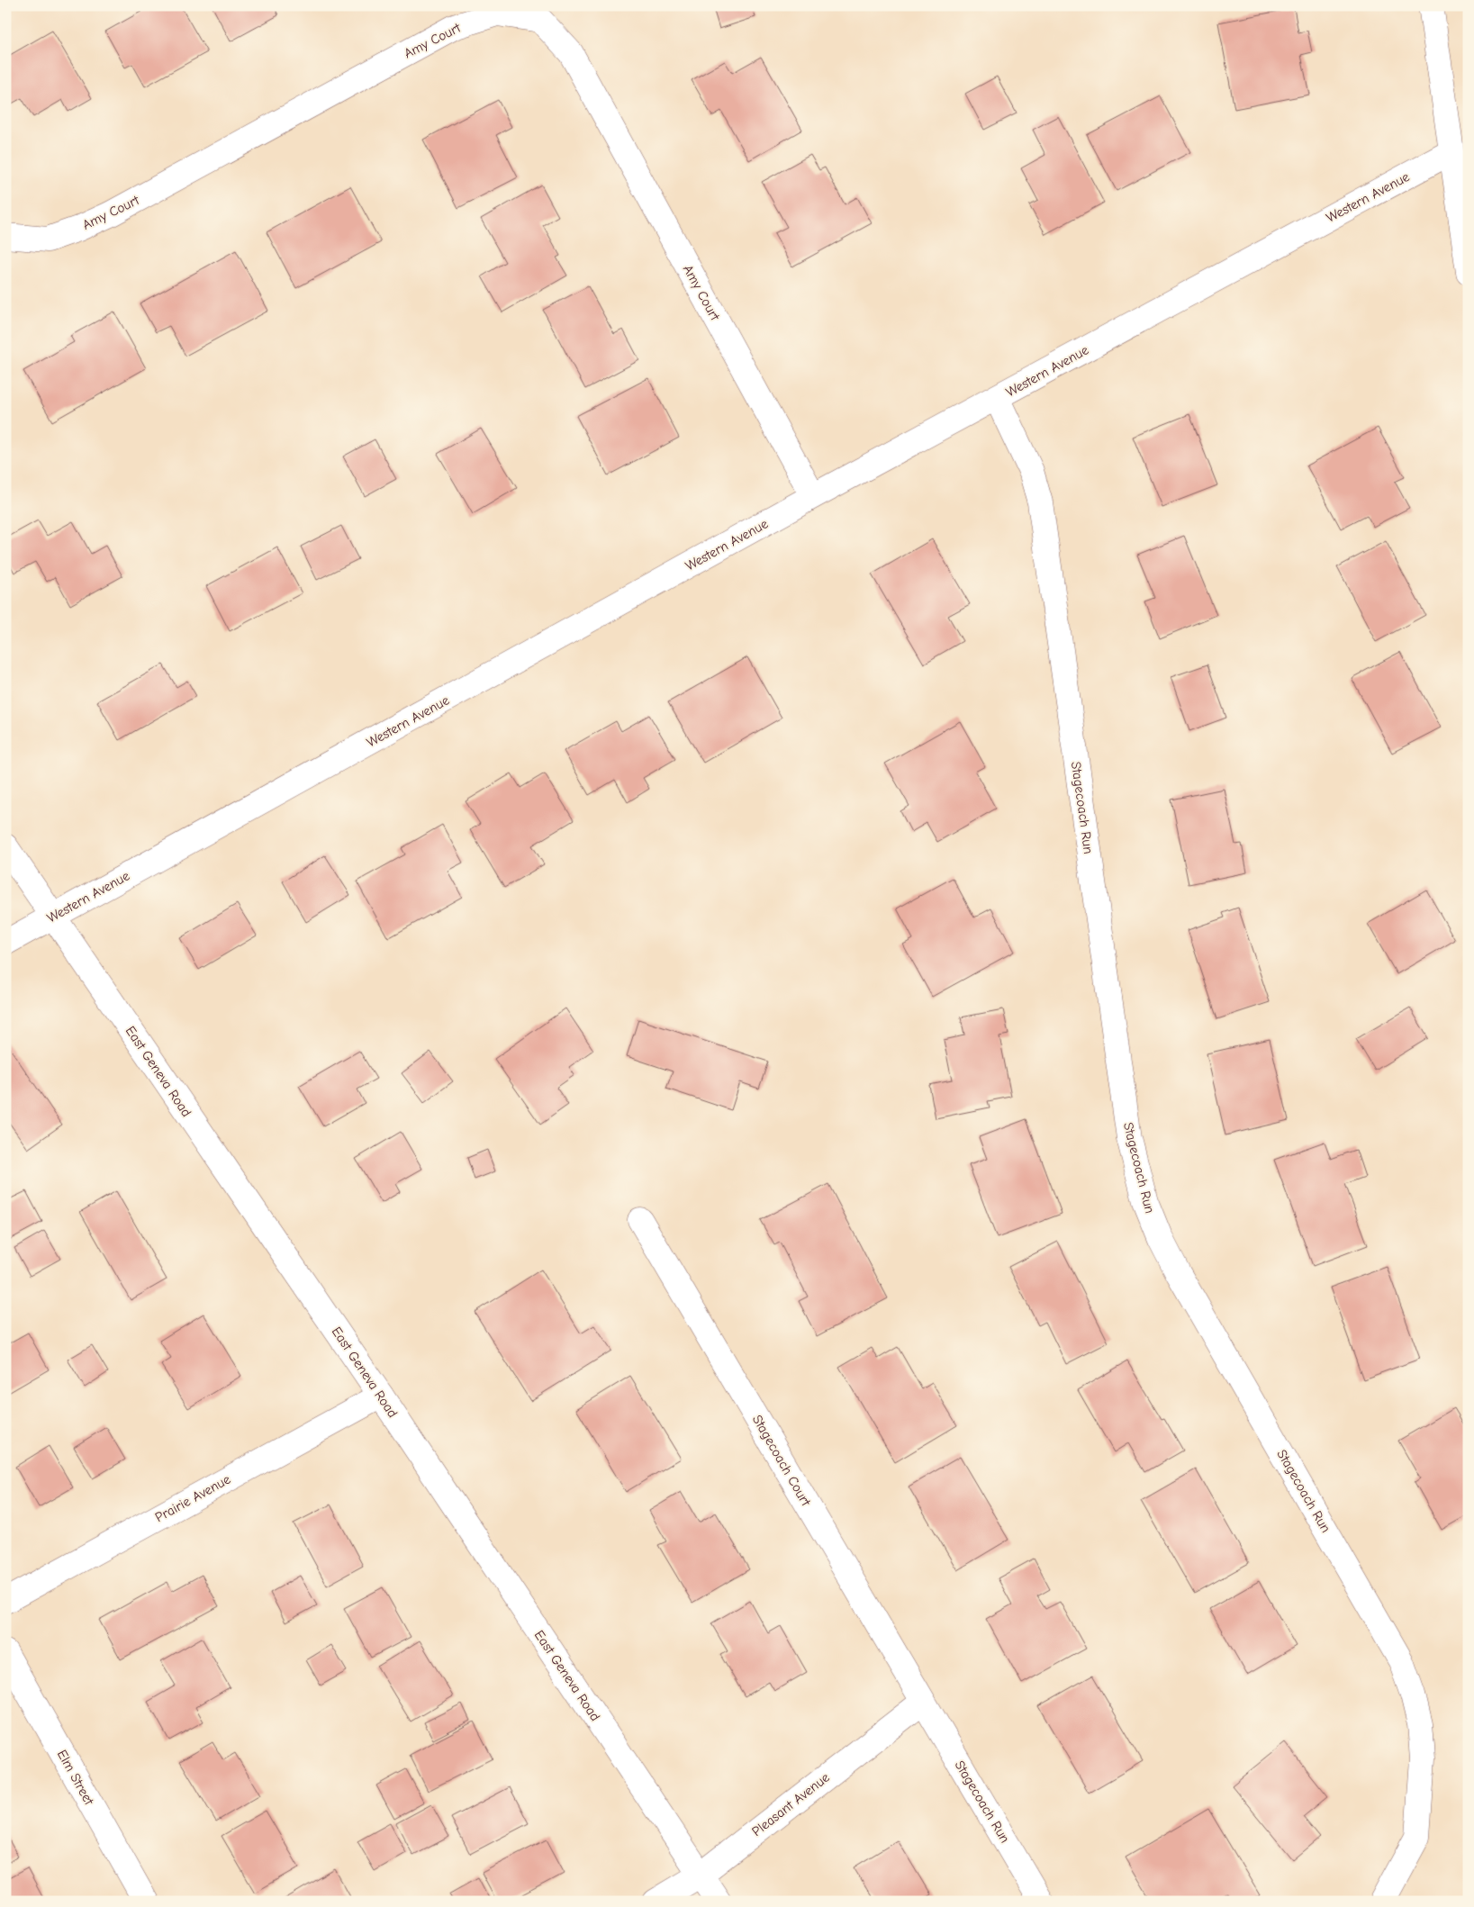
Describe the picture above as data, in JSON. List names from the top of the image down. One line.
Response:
{"streets":{"street":["Amy Court","Western Avenue","Stagecoach Run","East Geneva Road","Stagecoach Court","Prairie Avenue","Elm Street","Pleasant Avenue"]},"crossings":[["Amy Court","Western Avenue"],["Western Avenue","Stagecoach Run"],["Western Avenue","East Geneva Road"],["Stagecoach Run","Stagecoach Court"],["Stagecoach Run","Pleasant Avenue"],["East Geneva Road","Prairie Avenue"],["East Geneva Road","Pleasant Avenue"],["Stagecoach Court","Pleasant Avenue"]]}
